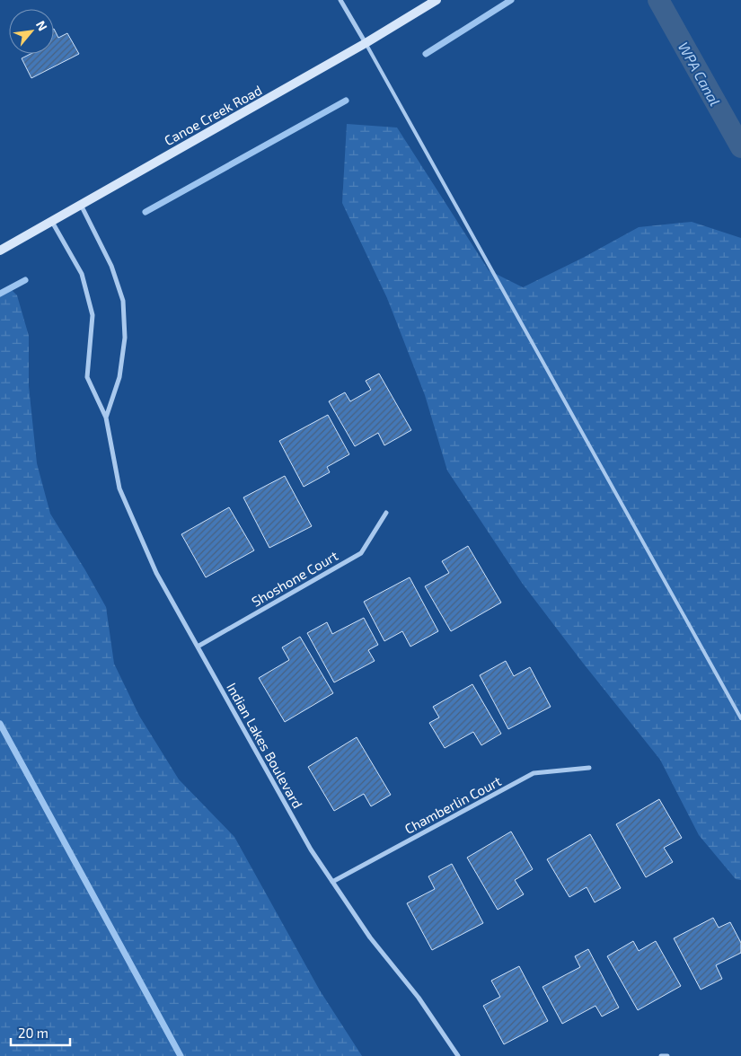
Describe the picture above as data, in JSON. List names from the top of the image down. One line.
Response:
{"streets":{"main road":["Canoe Creek Road"],"street":["Shoshone Court","Indian Lakes Boulevard","Chamberlin Court"]},"crossings":[["Canoe Creek Road","Indian Lakes Boulevard"],["Shoshone Court","Indian Lakes Boulevard"],["Indian Lakes Boulevard","Chamberlin Court"]],"water":["WPA Canal"],"scale_bar":"20 m","north":"top right"}
